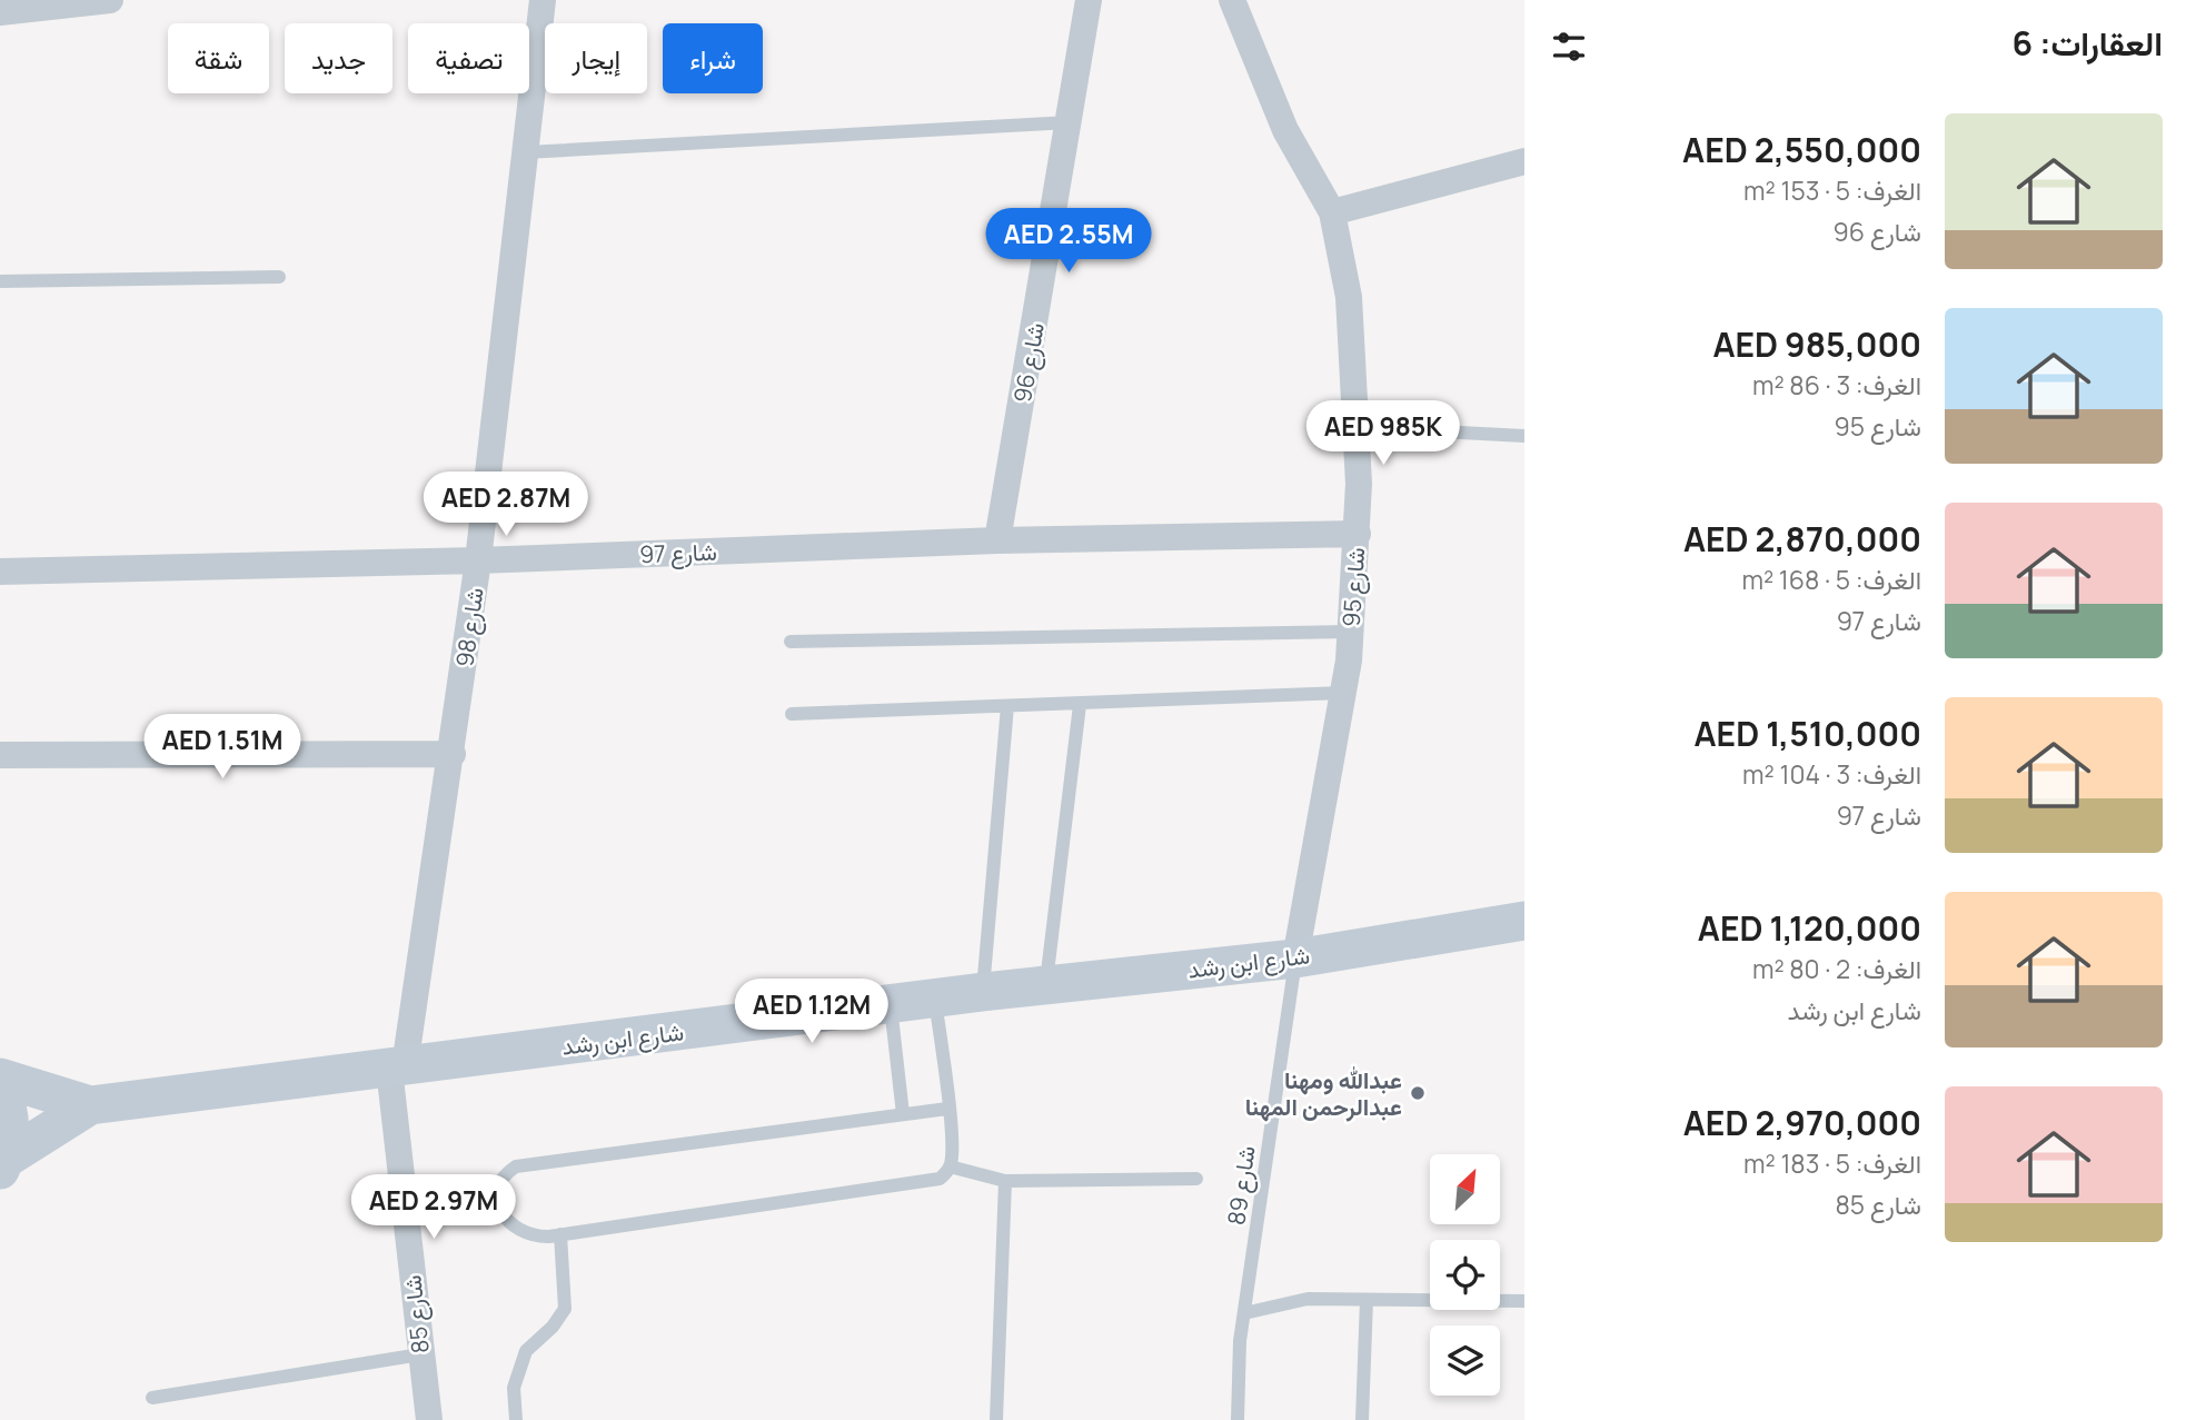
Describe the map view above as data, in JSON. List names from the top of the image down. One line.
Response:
{"streets":{"street":["شارع 96","شارع 97","شارع 95","شارع 98","شارع ابن رشد","شارع 85"],"lane":["شارع 89"]},"crossings":[["شارع 96","شارع 97"],["شارع 97","شارع 95"],["شارع 97","شارع 98"],["شارع 95","شارع ابن رشد"],["شارع 95","شارع 89"],["شارع 98","شارع ابن رشد"],["شارع 98","شارع 85"],["شارع ابن رشد","شارع 89"],["شارع ابن رشد","شارع 85"]],"places":["عبدالله ومهنا عبدالرحمن المهنا"],"north":"top right","page":{"heading":"العقارات: 6","chip":["شراء","إيجار","تصفية","جديد","شقة"],"list":[{"name":"AED 2,550,000","note":"الغرف: 5 · 153 m² · شارع 96"},{"name":"AED 985,000","note":"الغرف: 3 · 86 m² · شارع 95"},{"name":"AED 2,870,000","note":"الغرف: 5 · 168 m² · شارع 97"},{"name":"AED 1,510,000","note":"الغرف: 3 · 104 m² · شارع 97"},{"name":"AED 1,120,000","note":"الغرف: 2 · 80 m² · شارع ابن رشد"},{"name":"AED 2,970,000","note":"الغرف: 5 · 183 m² · شارع 85"}],"price":["AED 2.55M","AED 985K","AED 2.87M","AED 1.51M","AED 1.12M","AED 2.97M"]}}
